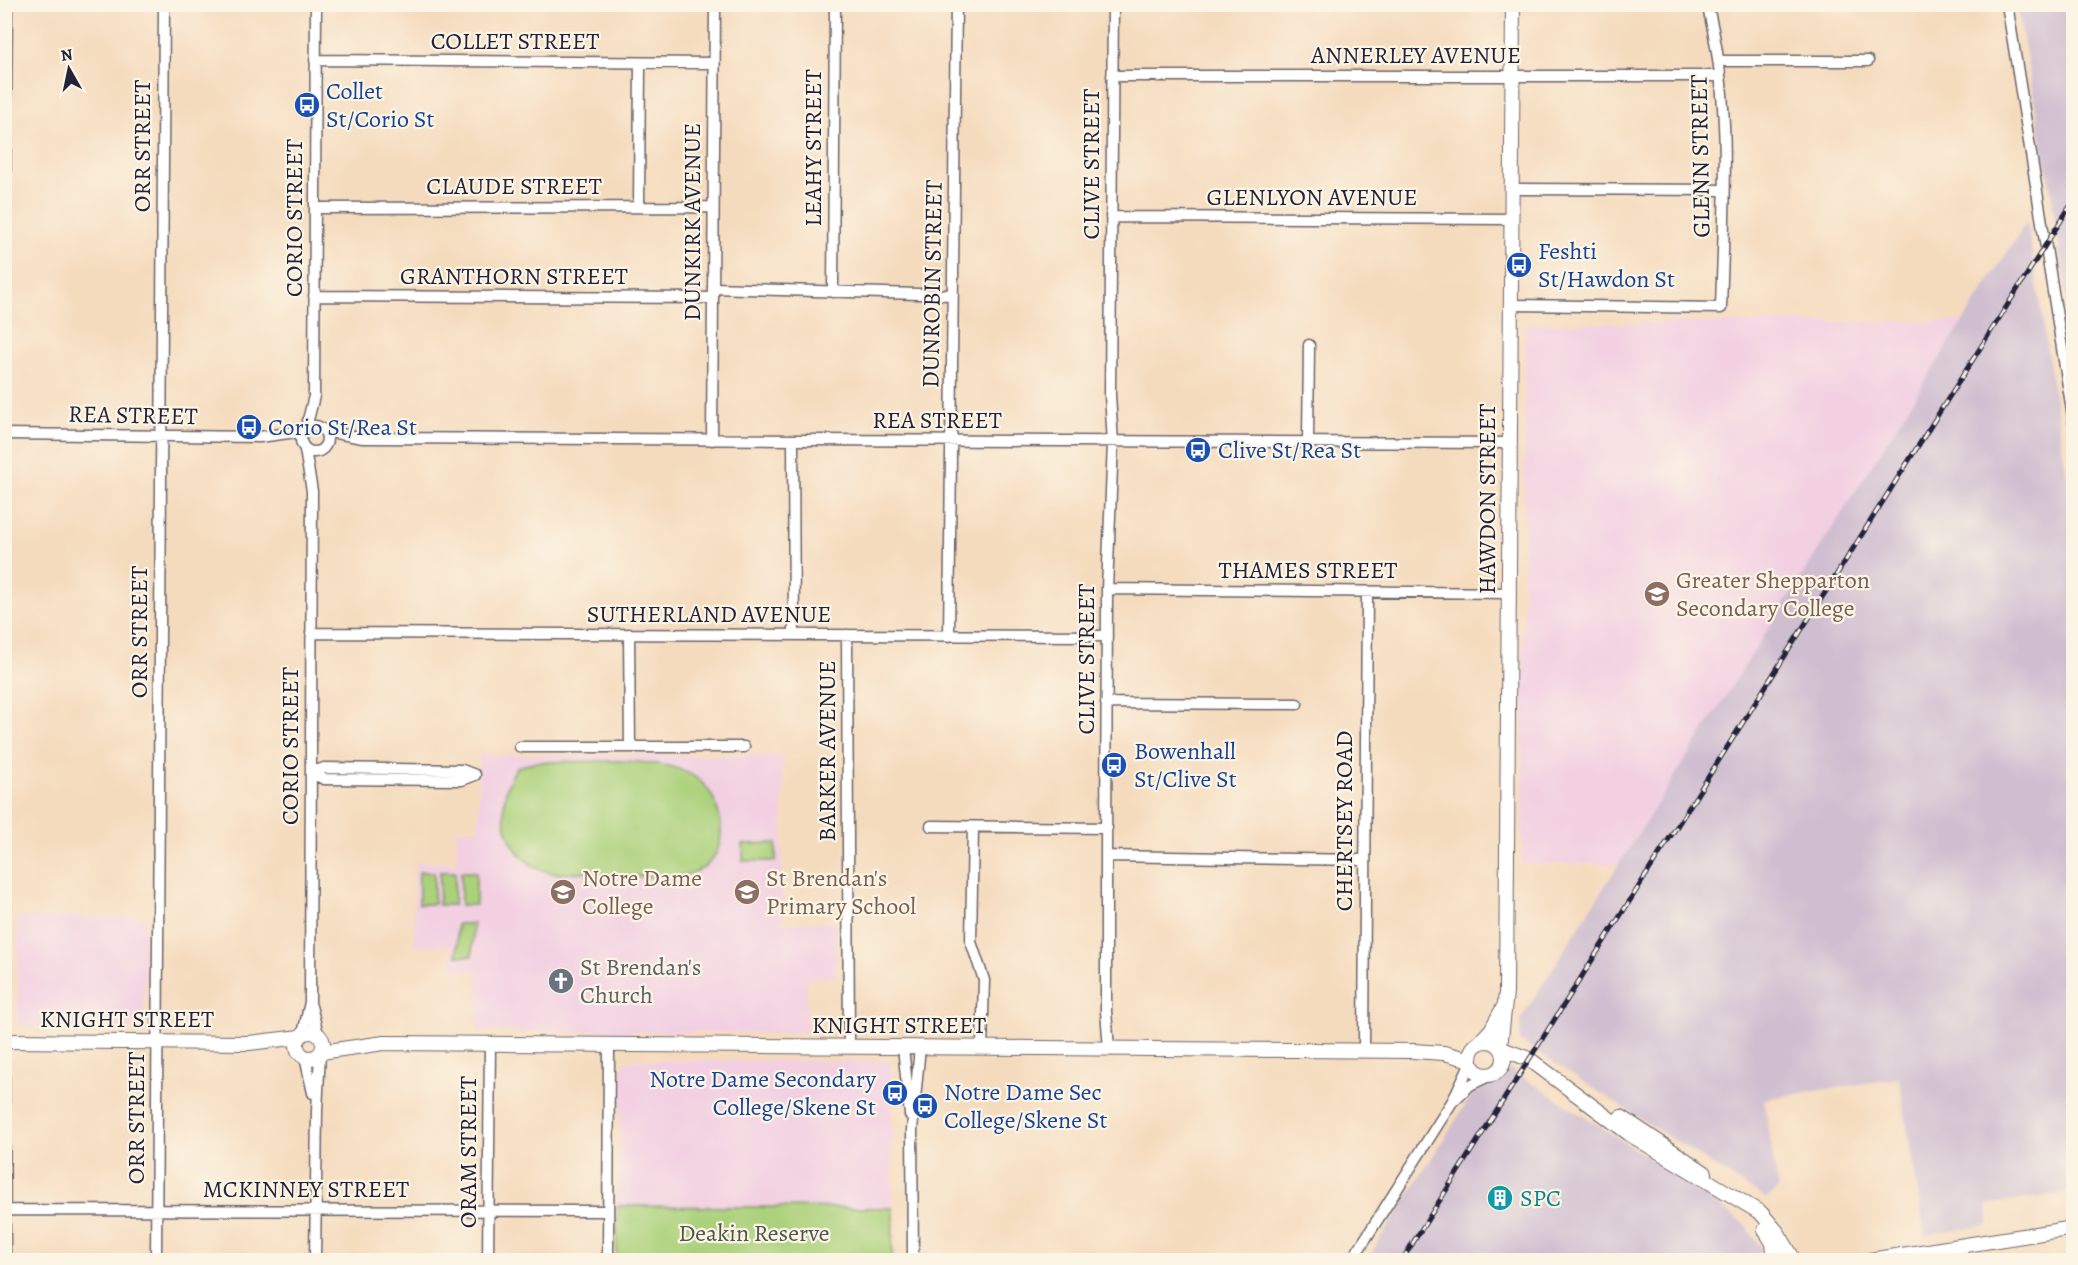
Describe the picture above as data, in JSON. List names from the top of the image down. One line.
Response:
{"streets":{"street":["COLLET STREET","ANNERLEY AVENUE","ORR STREET","LEAHY STREET","GLENN STREET","CLIVE STREET","CLAUDE STREET","GLENLYON AVENUE","CORIO STREET","DUNKIRK AVENUE","GRANTHORN STREET","DUNROBIN STREET","REA STREET","HAWDON STREET","THAMES STREET","SUTHERLAND AVENUE","BARKER AVENUE","CHERTSEY ROAD","KNIGHT STREET","ORAM STREET","MCKINNEY STREET"]},"crossings":[["COLLET STREET","CORIO STREET"],["COLLET STREET","DUNKIRK AVENUE"],["ANNERLEY AVENUE","GLENN STREET"],["ANNERLEY AVENUE","CLIVE STREET"],["ANNERLEY AVENUE","HAWDON STREET"],["ORR STREET","REA STREET"],["ORR STREET","KNIGHT STREET"],["ORR STREET","MCKINNEY STREET"],["LEAHY STREET","GRANTHORN STREET"],["GLENN STREET","HAWDON STREET"],["CLIVE STREET","GLENLYON AVENUE"],["CLIVE STREET","REA STREET"],["CLIVE STREET","THAMES STREET"],["CLIVE STREET","SUTHERLAND AVENUE"],["CLIVE STREET","KNIGHT STREET"],["CLAUDE STREET","CORIO STREET"],["CLAUDE STREET","DUNKIRK AVENUE"],["GLENLYON AVENUE","HAWDON STREET"],["CORIO STREET","GRANTHORN STREET"],["CORIO STREET","REA STREET"],["CORIO STREET","SUTHERLAND AVENUE"],["CORIO STREET","KNIGHT STREET"],["DUNKIRK AVENUE","GRANTHORN STREET"],["DUNKIRK AVENUE","REA STREET"],["GRANTHORN STREET","DUNROBIN STREET"],["DUNROBIN STREET","REA STREET"],["DUNROBIN STREET","SUTHERLAND AVENUE"],["REA STREET","HAWDON STREET"],["HAWDON STREET","THAMES STREET"],["HAWDON STREET","KNIGHT STREET"],["THAMES STREET","CHERTSEY ROAD"],["SUTHERLAND AVENUE","BARKER AVENUE"],["BARKER AVENUE","KNIGHT STREET"],["CHERTSEY ROAD","KNIGHT STREET"],["KNIGHT STREET","ORAM STREET"],["ORAM STREET","MCKINNEY STREET"]],"parks":["Deakin Reserve"],"places":{"bus stop":["Collet St/Corio St","Feshti St/Hawdon St","Corio St/Rea St","Clive St/Rea St","Bowenhall St/Clive St","Notre Dame Secondary College/Skene St","Notre Dame Sec College/Skene St"],"school or university":["Greater Shepparton Secondary College","Notre Dame College","St Brendan's Primary School"],"church":["St Brendan's Church"],"building":["SPC"]},"north":"top"}
